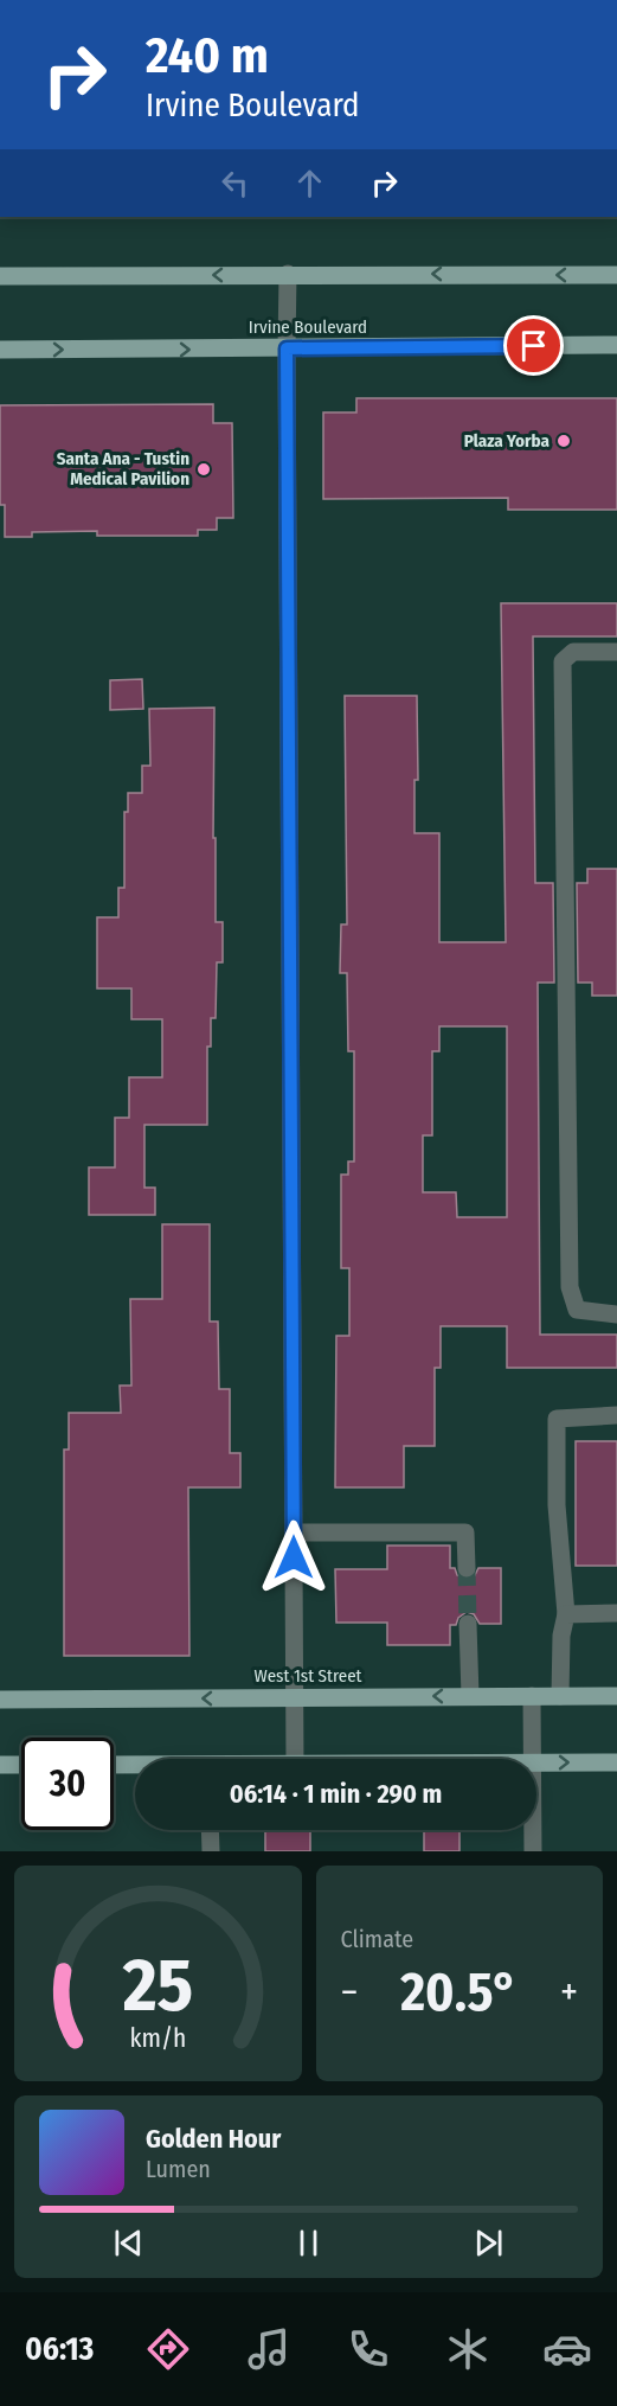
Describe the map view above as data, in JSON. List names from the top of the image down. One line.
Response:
{"streets":{"main road":["Irvine Boulevard","West 1st Street"]},"one_way":["West 1st Street"],"places":["Plaza Yorba","Santa Ana - Tustin Medical Pavilion"],"page":{"turn":["240 m","Irvine Boulevard"],"limit":"30","trip":"06:14 · 1 min · 290 m","tile":"Climate","heat":["−","20.5°","+"],"song":["Golden Hour","Lumen"],"tabs":"06:13","gauge":["25","km/h"]}}
